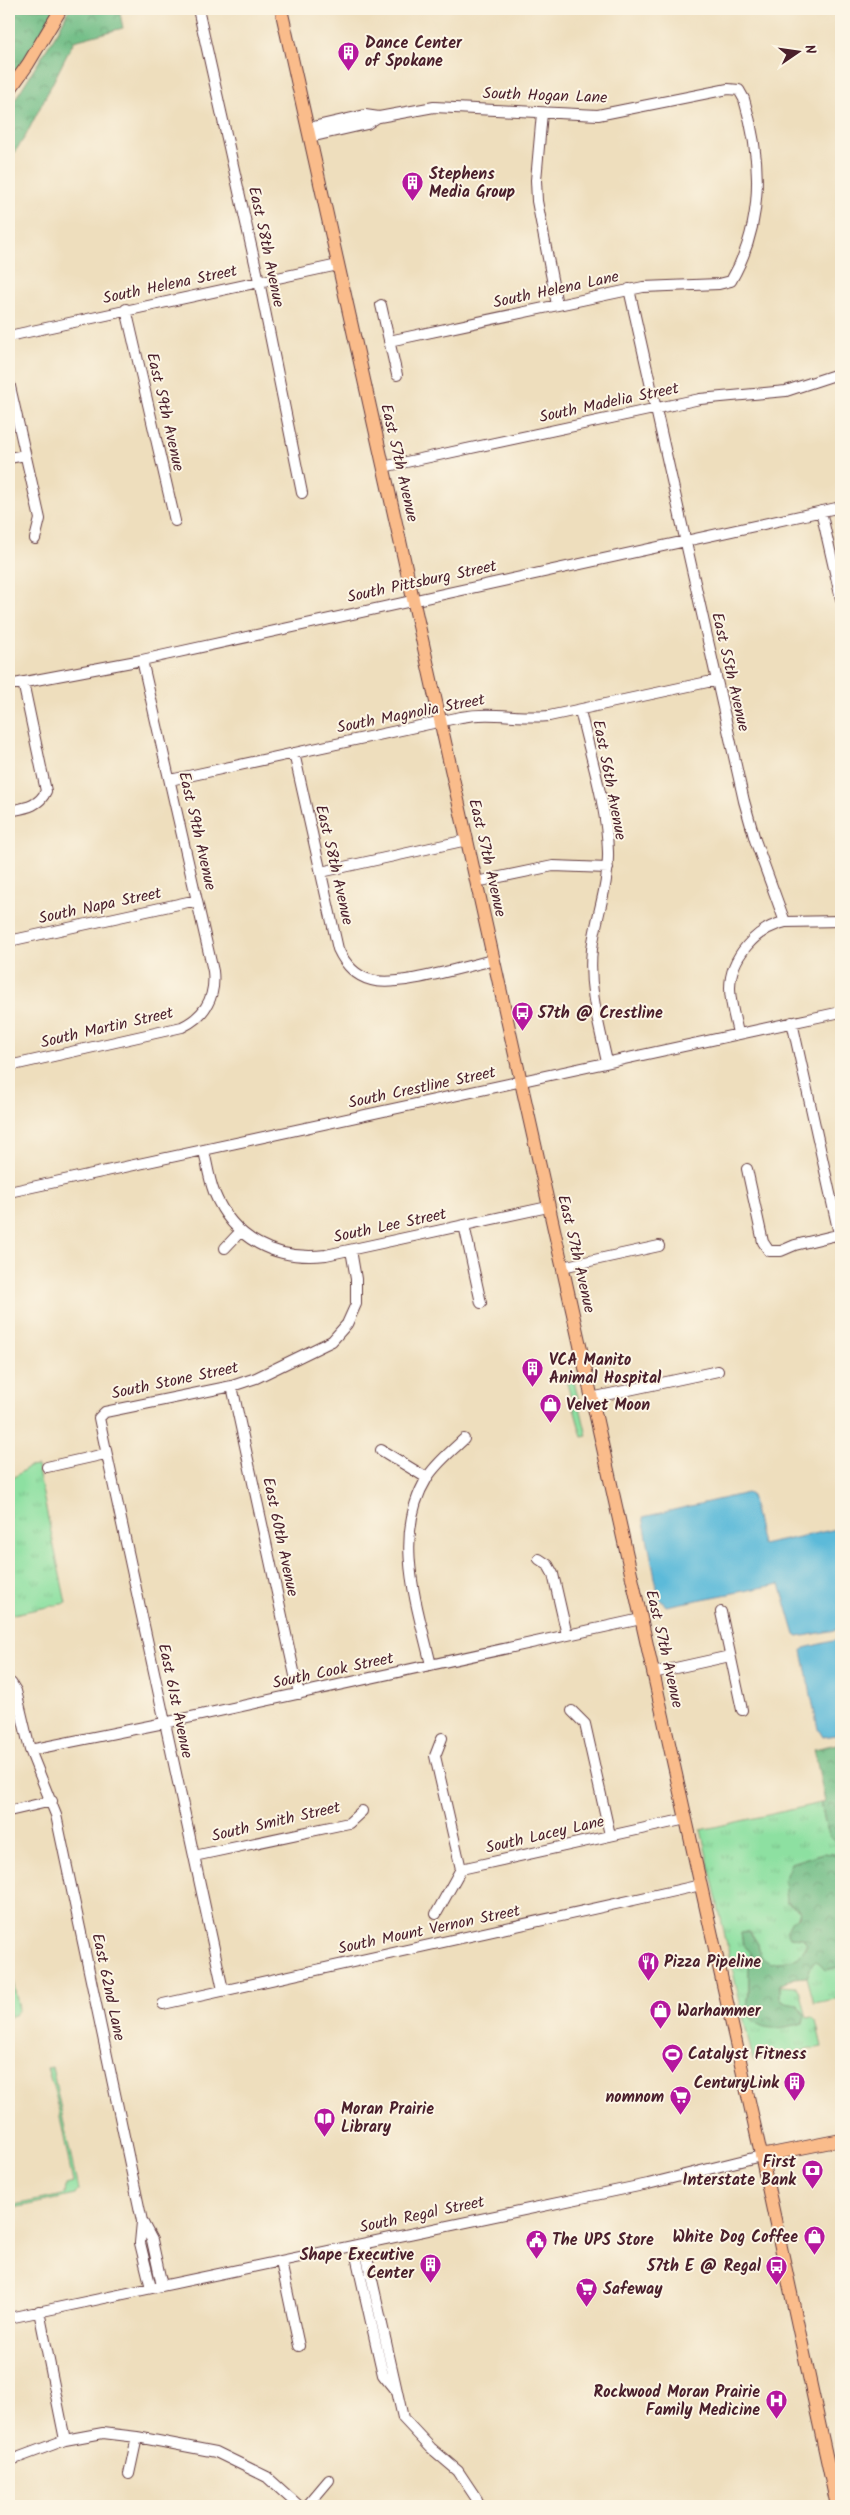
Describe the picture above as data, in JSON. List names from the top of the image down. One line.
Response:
{"streets":{"main road":["East 57th Avenue","South Regal Street"],"street":["South Hogan Lane","East 58th Avenue","South Helena Street","South Helena Lane","South Madelia Street","East 59th Avenue","South Pittsburg Street","East 55th Avenue","South Magnolia Street","East 56th Avenue","South Napa Street","South Martin Street","South Crestline Street","South Lee Street","South Stone Street","East 60th Avenue","South Cook Street","East 61st Avenue","South Smith Street","South Lacey Lane","South Mount Vernon Street","East 62nd Lane"]},"crossings":[["South Hogan Lane","South Helena Lane"],["South Hogan Lane","East 57th Avenue"],["East 58th Avenue","South Helena Street"],["East 58th Avenue","East 57th Avenue"],["East 58th Avenue","South Magnolia Street"],["South Helena Street","East 59th Avenue"],["South Helena Street","East 57th Avenue"],["South Helena Lane","East 55th Avenue"],["South Madelia Street","East 57th Avenue"],["South Madelia Street","East 55th Avenue"],["East 59th Avenue","South Pittsburg Street"],["East 59th Avenue","South Magnolia Street"],["East 59th Avenue","South Napa Street"],["East 59th Avenue","South Martin Street"],["East 57th Avenue","South Pittsburg Street"],["East 57th Avenue","South Magnolia Street"],["East 57th Avenue","South Crestline Street"],["East 57th Avenue","South Lee Street"],["East 57th Avenue","South Cook Street"],["East 57th Avenue","South Lacey Lane"],["East 57th Avenue","South Mount Vernon Street"],["East 57th Avenue","South Regal Street"],["South Pittsburg Street","East 55th Avenue"],["East 55th Avenue","South Magnolia Street"],["South Magnolia Street","East 56th Avenue"],["East 56th Avenue","South Crestline Street"],["South Crestline Street","South Lee Street"],["South Lee Street","South Stone Street"],["South Stone Street","East 60th Avenue"],["South Stone Street","East 61st Avenue"],["East 60th Avenue","South Cook Street"],["South Cook Street","East 61st Avenue"],["South Cook Street","East 62nd Lane"],["East 61st Avenue","South Smith Street"],["East 61st Avenue","South Mount Vernon Street"],["East 62nd Lane","South Regal Street"]],"places":{"building":["Dance Center of Spokane","Stephens Media Group","VCA Manito Animal Hospital","CenturyLink","Shape Executive Center"],"bus stop":["57th @ Crestline","57th E @ Regal"],"shop":["Velvet Moon","Warhammer","White Dog Coffee"],"restaurant":["Pizza Pipeline"],"sports":["Catalyst Fitness"],"supermarket":["nomnom","Safeway"],"library":["Moran Prairie Library"],"bank":["First Interstate Bank"],"public building":["The UPS Store"],"hospital":["Rockwood Moran Prairie Family Medicine"]},"north":"right"}
